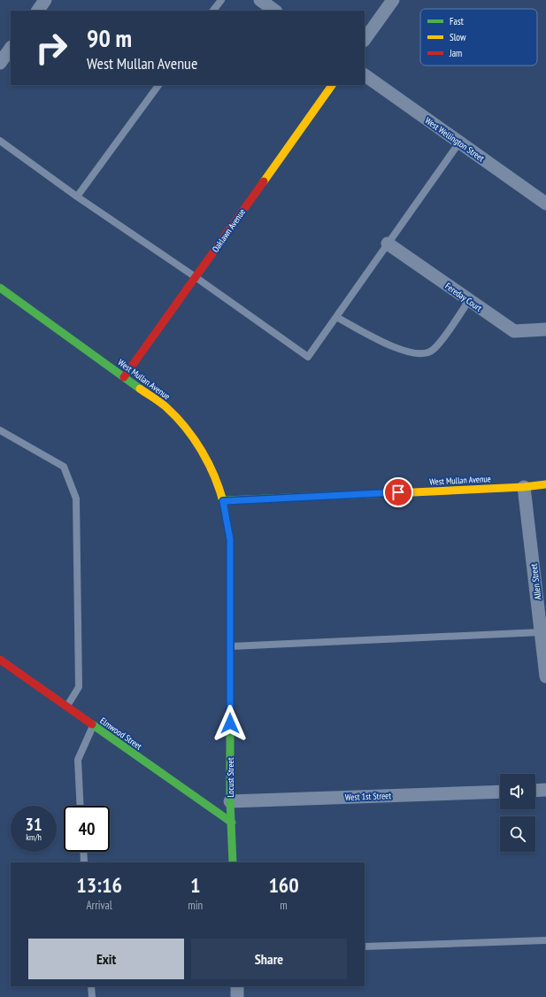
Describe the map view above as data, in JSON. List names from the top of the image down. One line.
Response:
{"streets":{"street":["West Wellington Street","Oaklawn Avenue","Fereday Court","West Mullan Avenue","Allen Street","Elmwood Street","Locust Street","West 1st Street"]},"crossings":[["Oaklawn Avenue","West Mullan Avenue"],["West Mullan Avenue","Allen Street"],["West Mullan Avenue","Locust Street"],["Elmwood Street","Locust Street"],["Locust Street","West 1st Street"]],"legend":["Fast","Slow","Jam"],"page":{"turn":["90 m","West Mullan Avenue"],"speed":"31 km/h","limit":"40","eta":["13:16","Arrival","1","min","160","m"],"buttons":["Exit","Share"]}}
